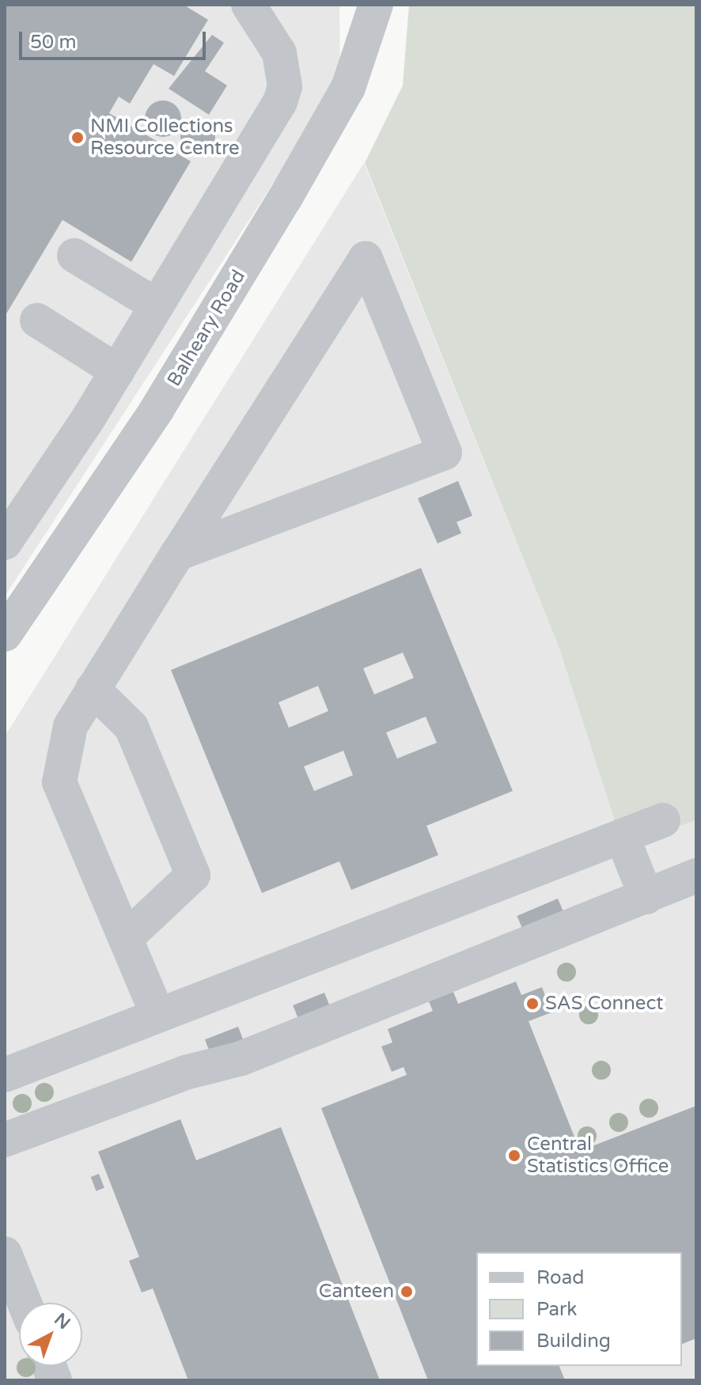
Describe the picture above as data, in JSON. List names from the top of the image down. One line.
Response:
{"streets":{"street":["Balheary Road"]},"places":["NMI Collections Resource Centre","SAS Connect","Central Statistics Office","Canteen"],"legend":["Road","Park","Building"],"scale_bar":"50 m","north":"top right"}
